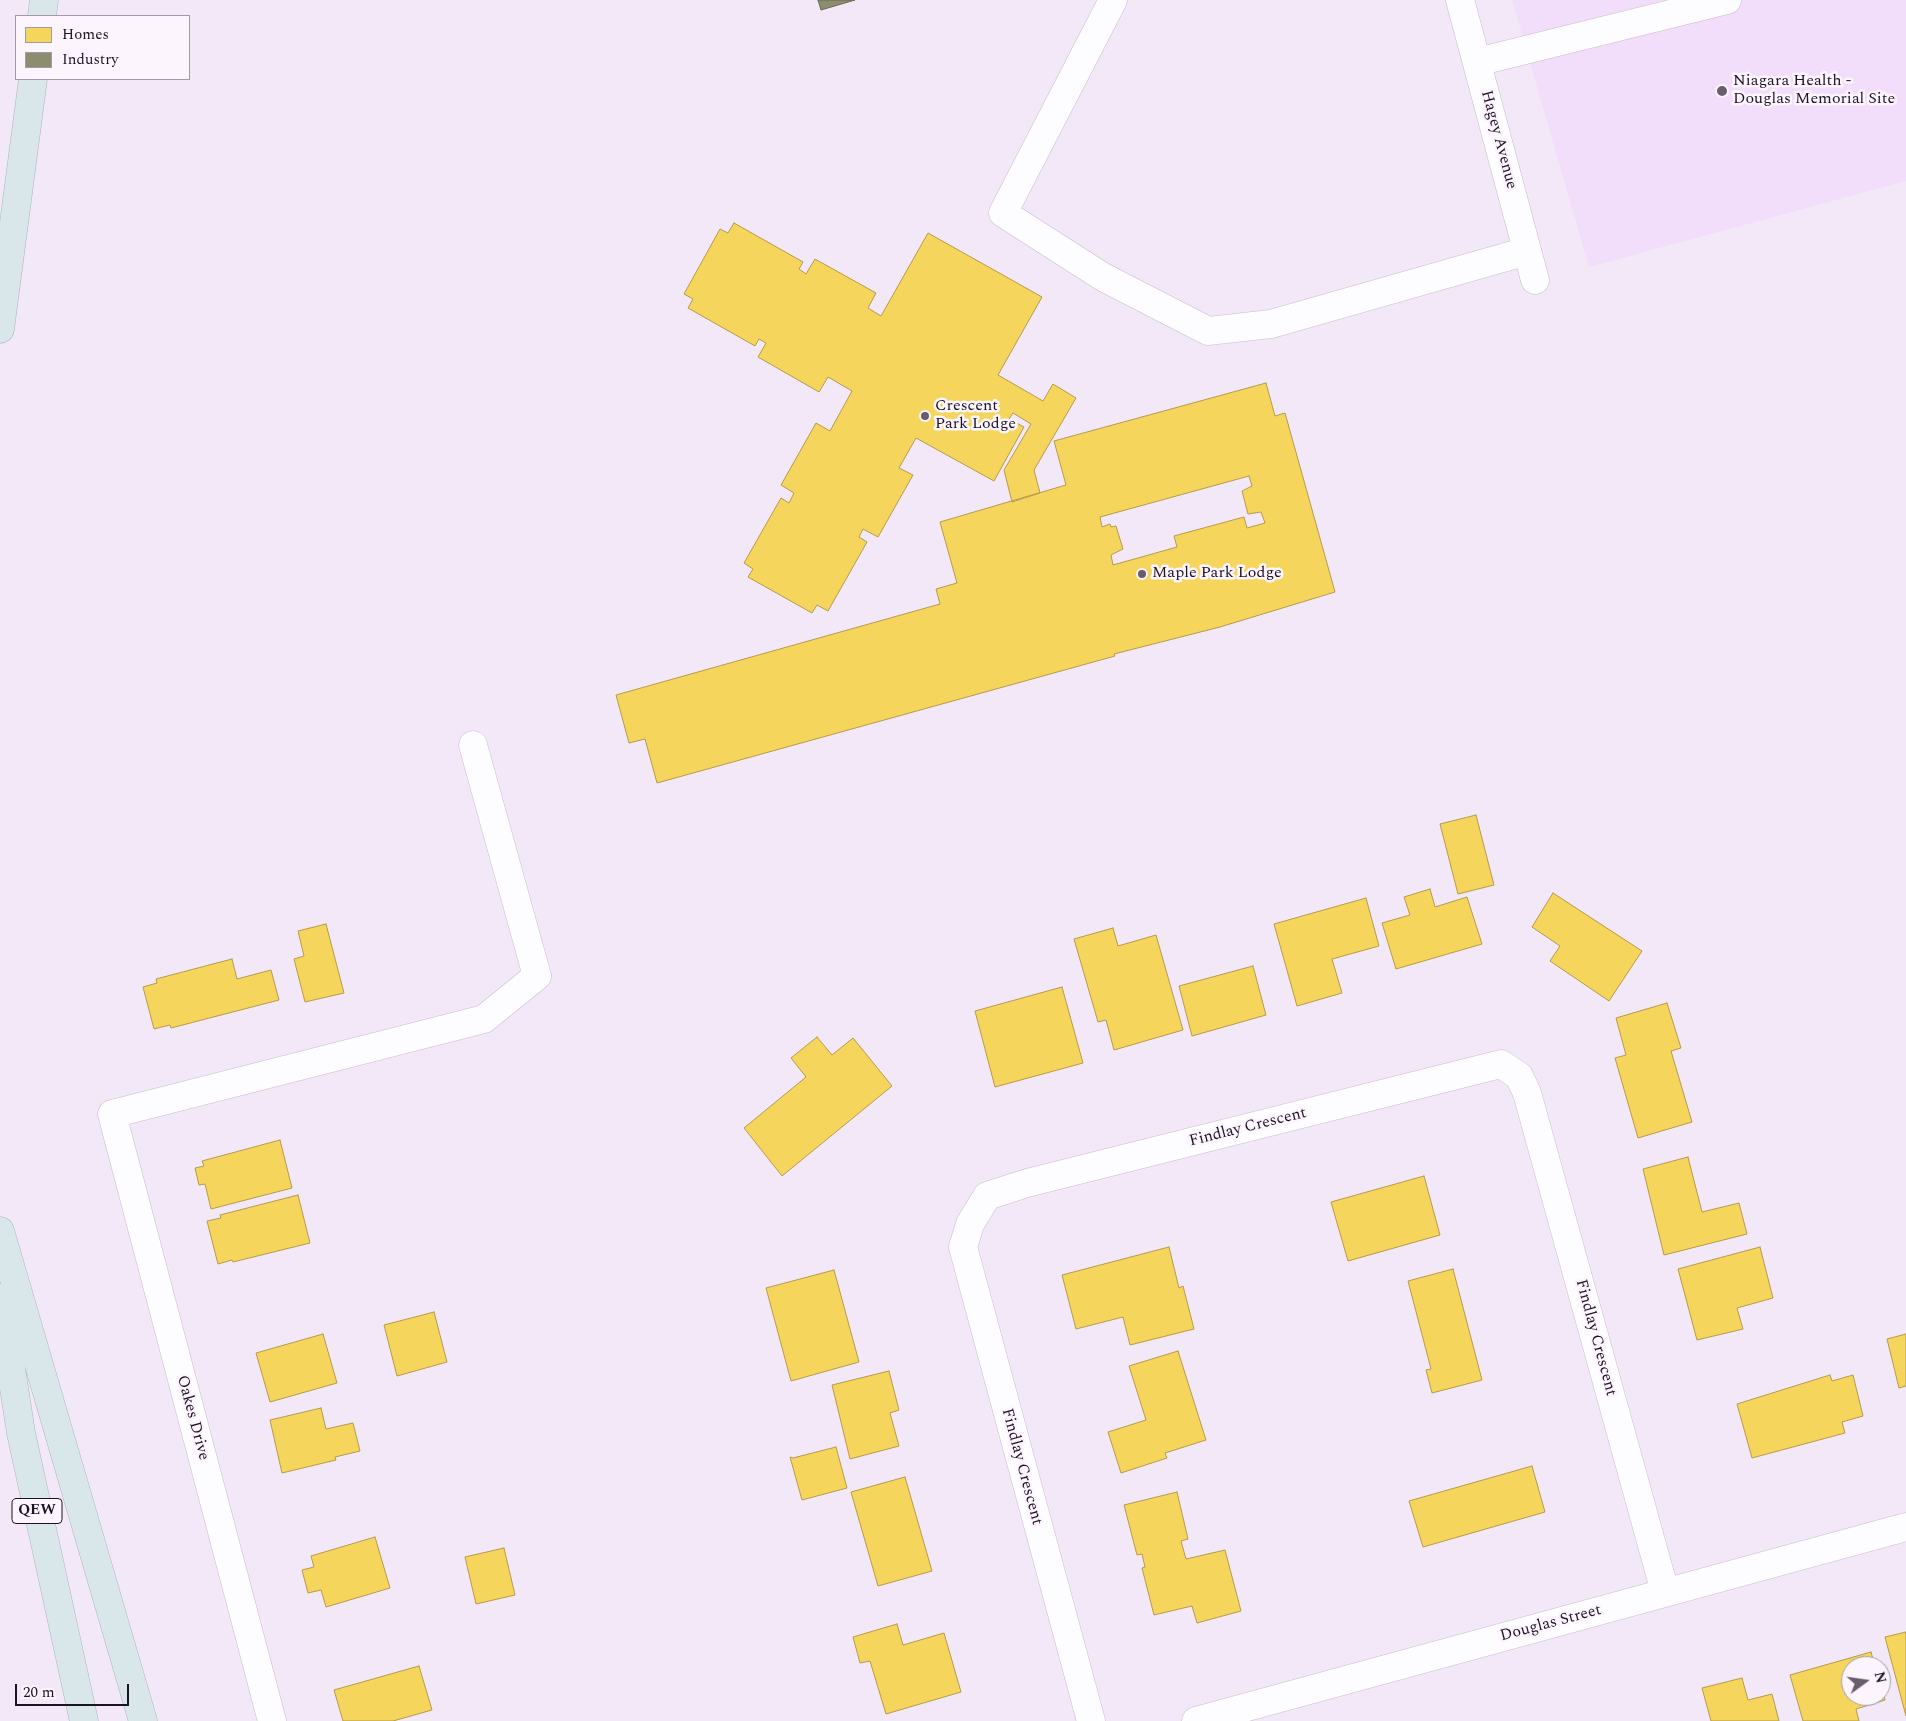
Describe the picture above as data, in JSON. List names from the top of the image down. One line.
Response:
{"streets":{"highway":["QEW"],"street":["Hagey Avenue","Findlay Crescent","Oakes Drive","Douglas Street"]},"crossings":[["Findlay Crescent","Douglas Street"]],"places":["Niagara Health - Douglas Memorial Site","Crescent Park Lodge","Maple Park Lodge"],"legend":["Homes","Industry"],"scale_bar":"20 m","north":"right"}
